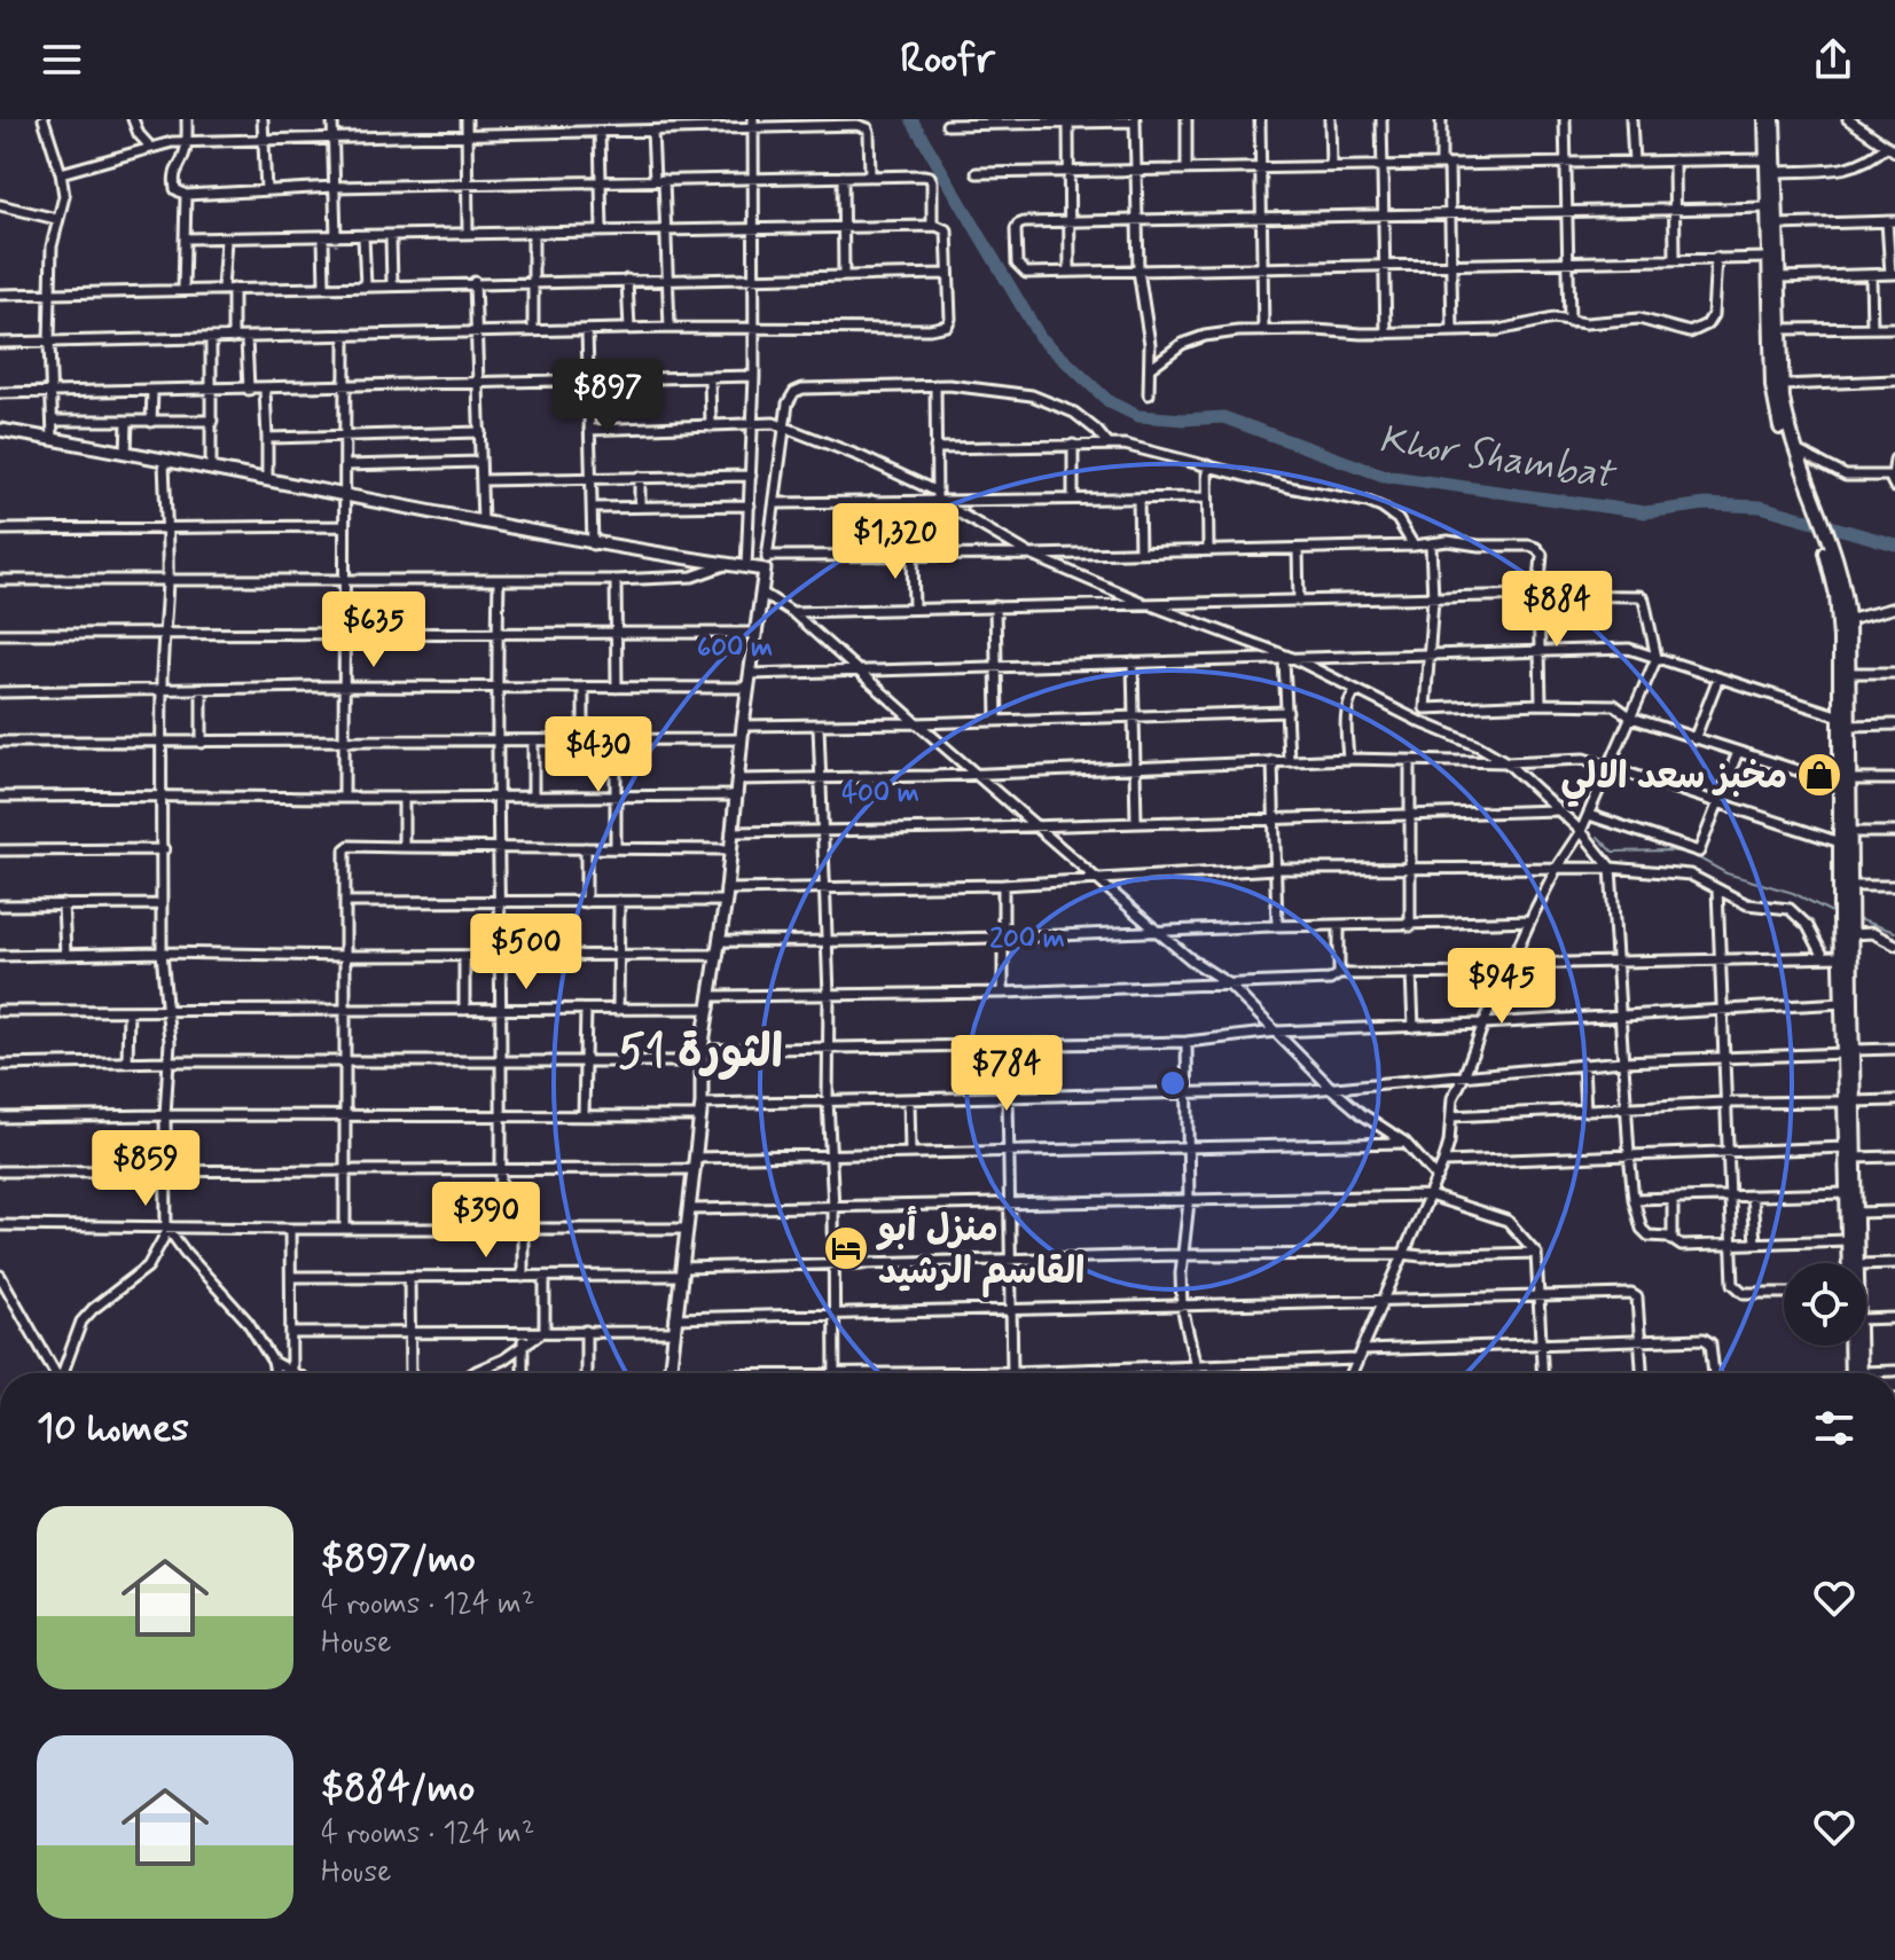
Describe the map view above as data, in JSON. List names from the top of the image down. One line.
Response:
{"districts":["الثورة 51"],"water":["Khor Shambat"],"places":{"shop":["مخبز سعد الالي"],"hotel":["منزل أبو القاسم الرشيد"]},"page":{"header":"Roofr","price":["$897","$1,320","$884","$635","$430","$500","$945","$784","$859","$390"],"heading":"10 homes","list":[{"name":"$897/mo","note":"4 rooms · 124 m² · House"},{"name":"$884/mo","note":"4 rooms · 124 m² · House"}]},"rings":["600 m","400 m","200 m"]}
